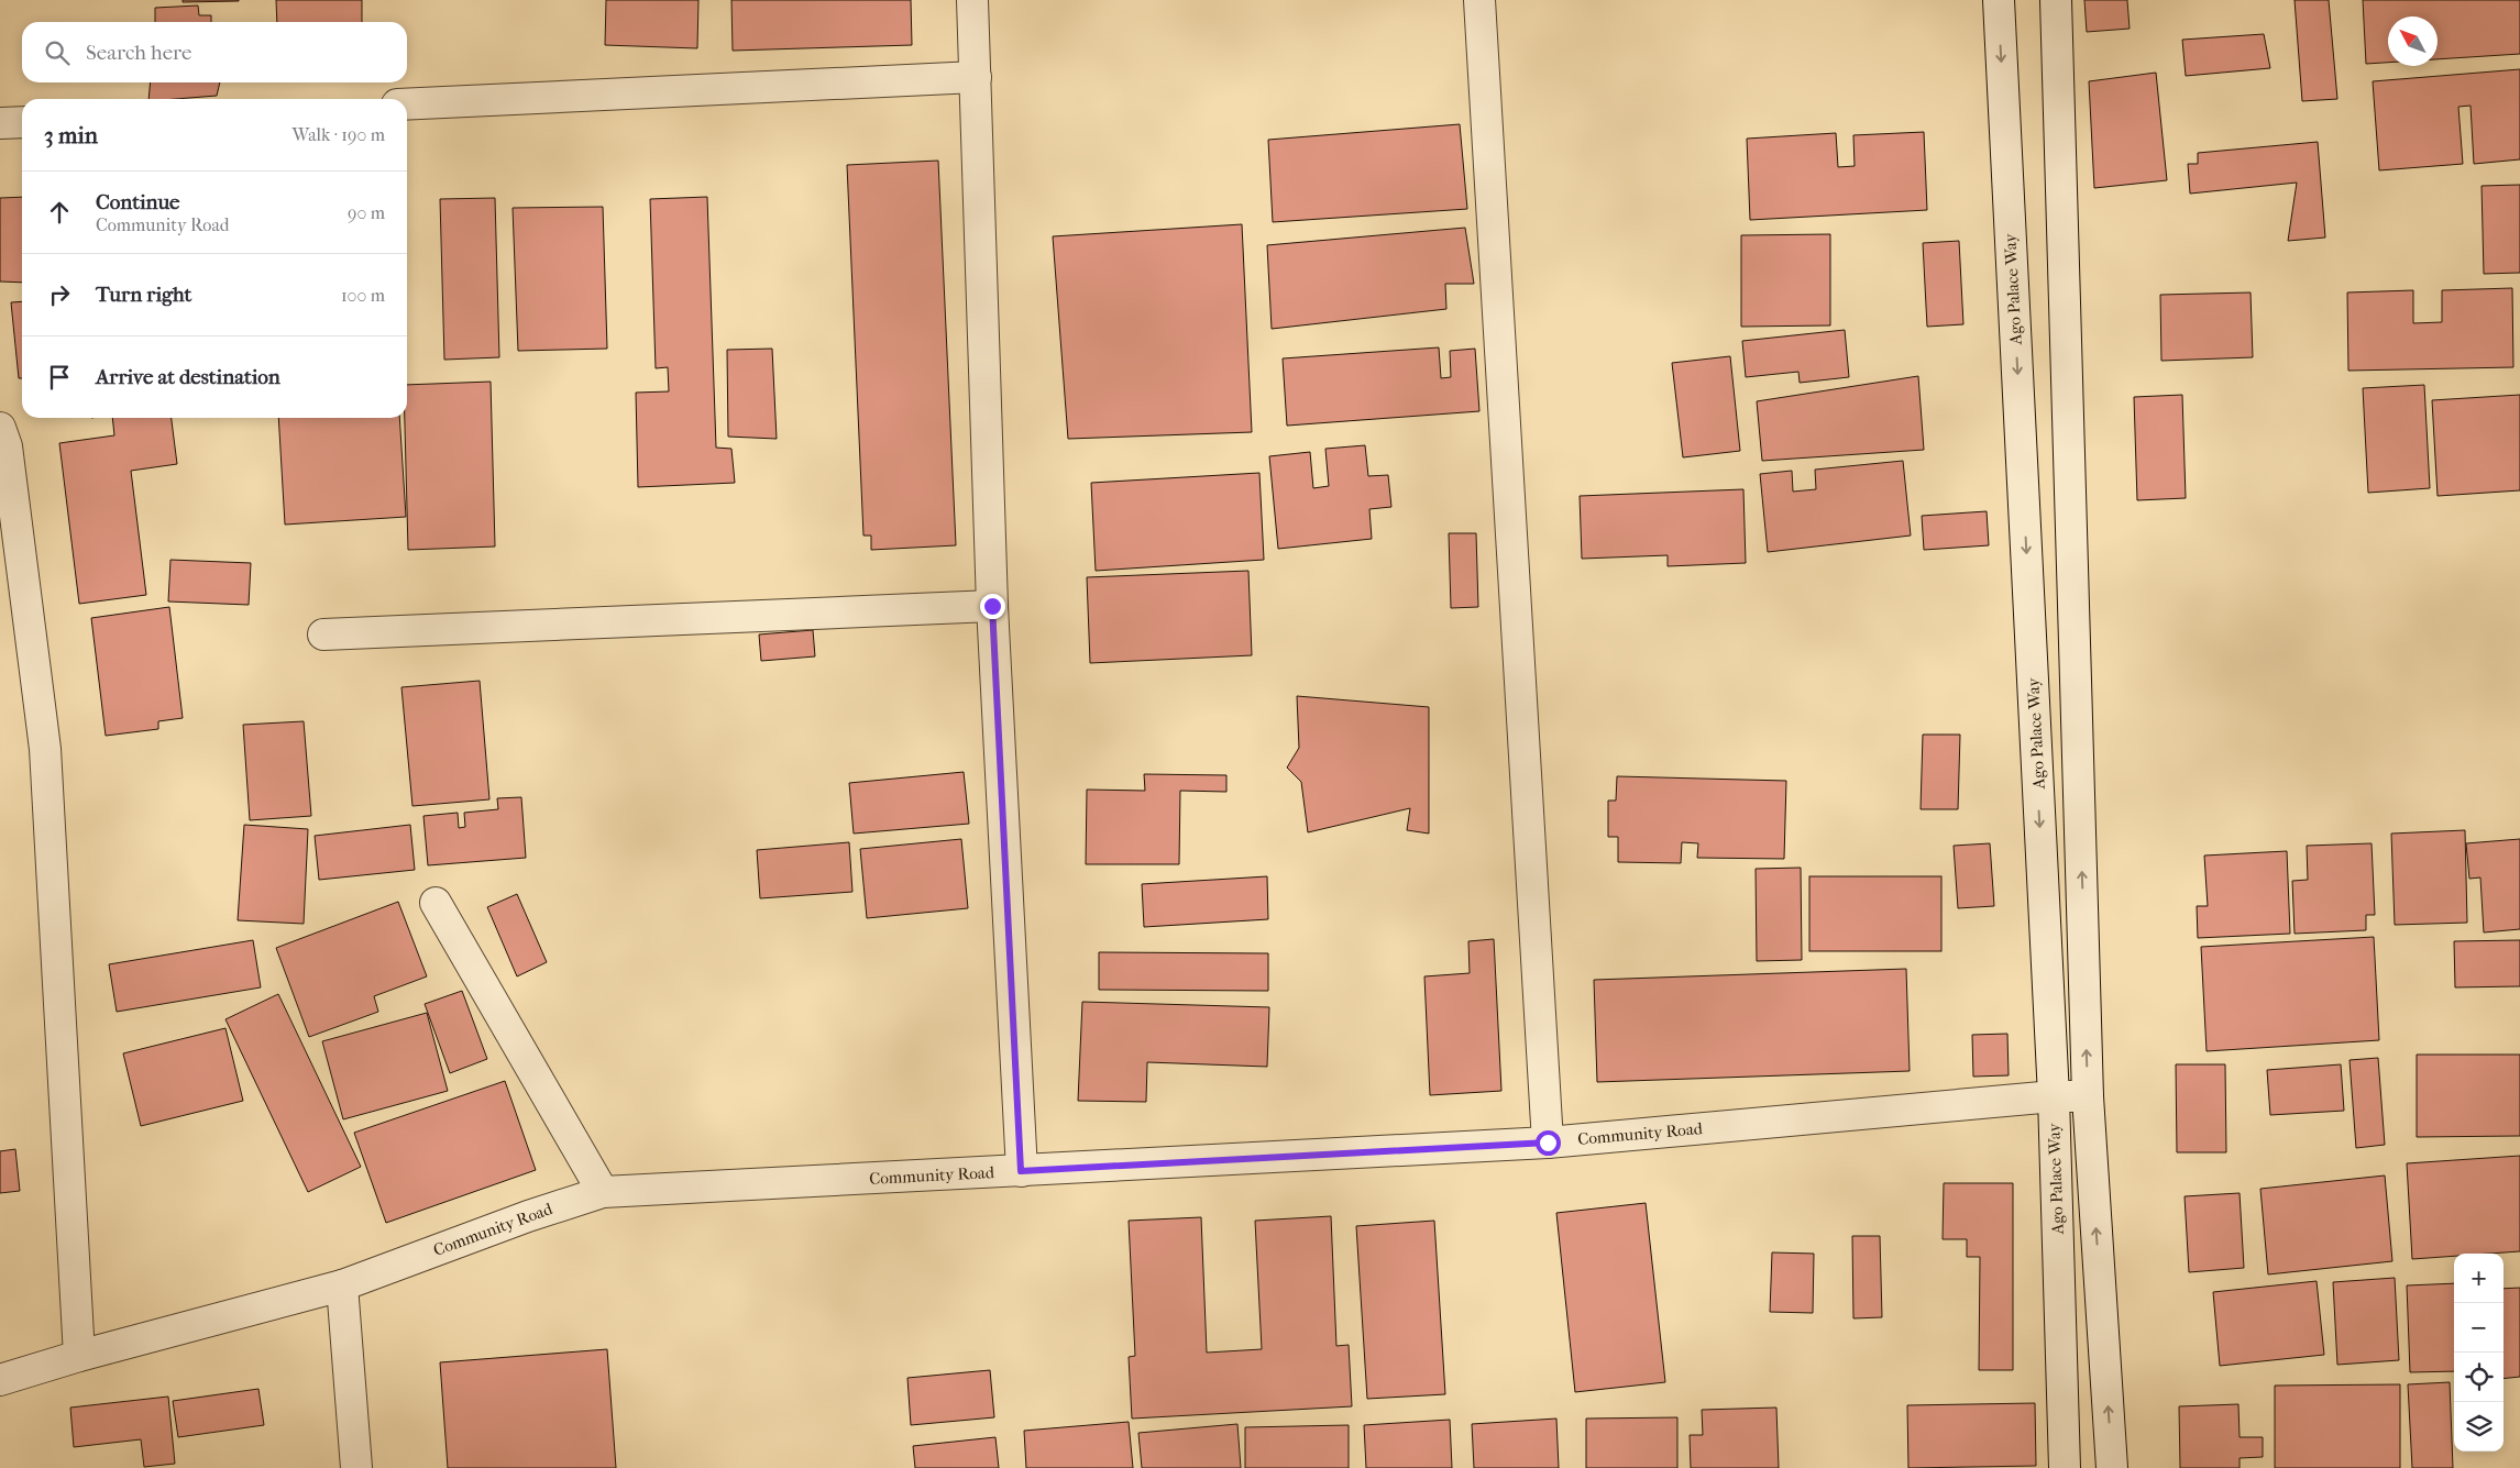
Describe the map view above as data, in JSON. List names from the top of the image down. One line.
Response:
{"streets":{"street":["Ago Palace Way","Community Road"]},"crossings":[["Ago Palace Way","Community Road"]],"north":"top left","page":{"search":"Search here","heading":["3 min","Walk · 190 m"],"list":[["Continue","Community Road","90 m"],["Turn right","100 m"],"Arrive at destination"],"map_buttons":["+","−"]}}
